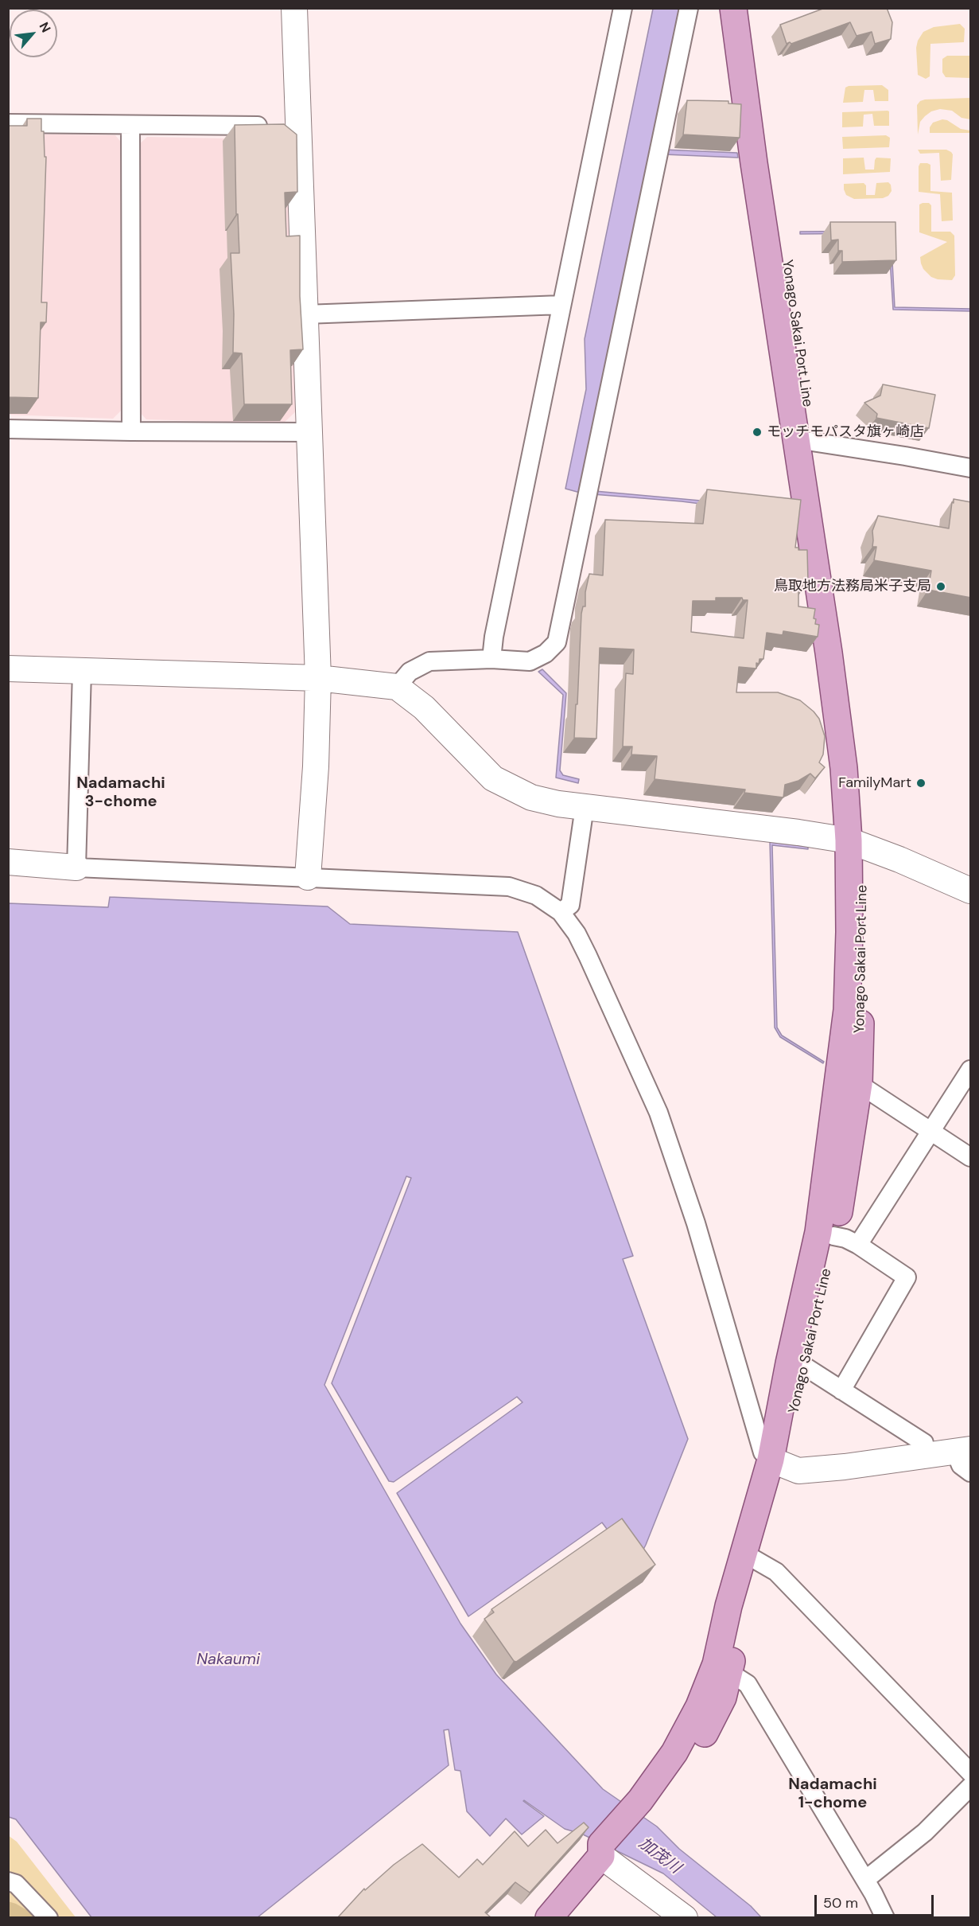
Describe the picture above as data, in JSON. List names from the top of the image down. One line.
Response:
{"streets":{"main road":["Yonago Sakai Port Line"]},"districts":["Nadamachi 3-chome","Nadamachi 1-chome"],"water":["Nakaumi","加茂川"],"places":["モッチモパスタ旗ヶ崎店","鳥取地方法務局米子支局","FamilyMart"],"scale_bar":"50 m","north":"top right"}
